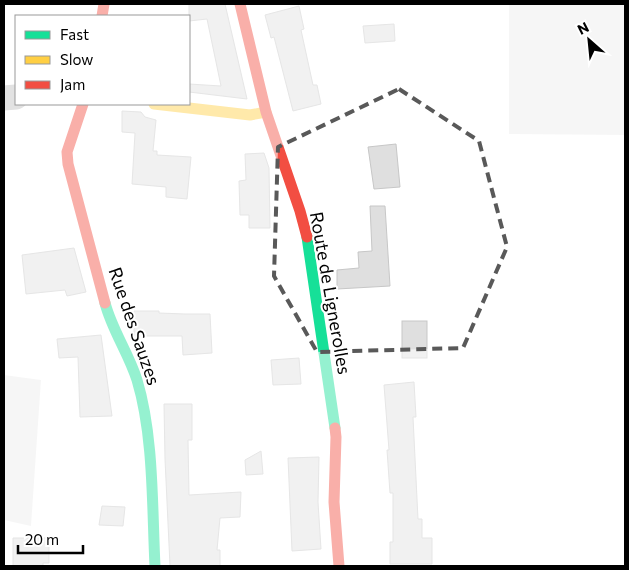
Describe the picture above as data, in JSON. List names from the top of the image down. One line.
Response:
{"streets":{"street":["Route de Lignerolles","Rue des Sauzes"]},"legend":["Fast","Slow","Jam"],"scale_bar":"20 m","north":"top left"}
